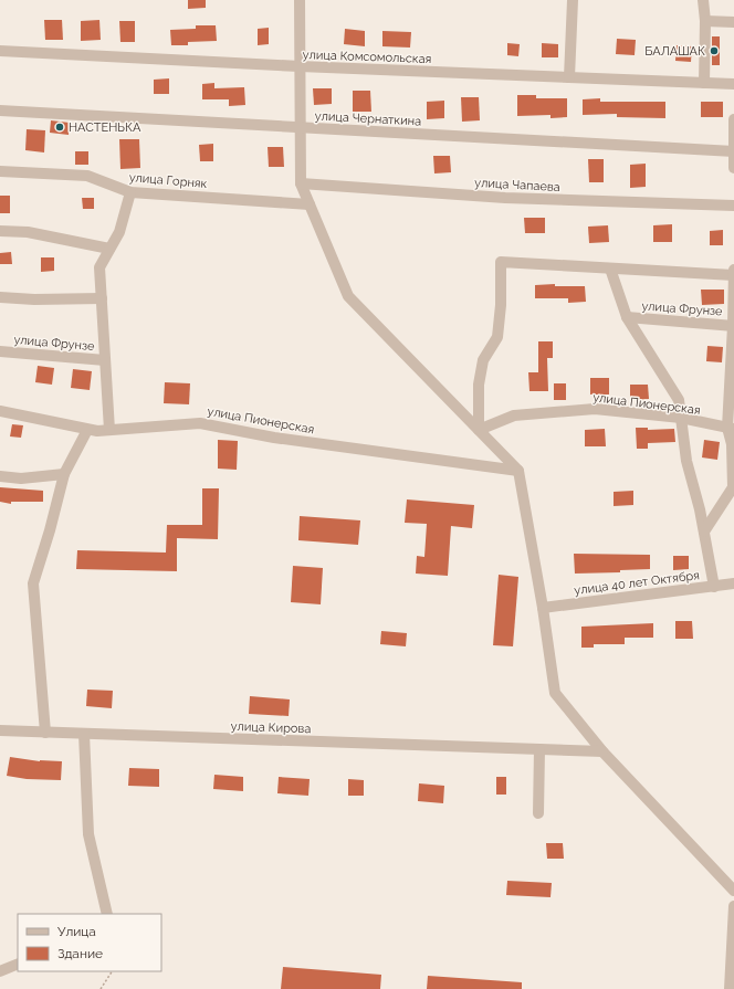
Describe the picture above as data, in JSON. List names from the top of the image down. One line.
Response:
{"streets":{"street":["улица Комсомольская","улица Чернаткина","улица Горняк","улица Чапаева","улица Фрунзе","улица Пионерская","улица 40 лет Октября","улица Кирова"]},"places":["БАЛАШАК","НАСТЕНЬКА"],"legend":["Улица","Здание"]}
